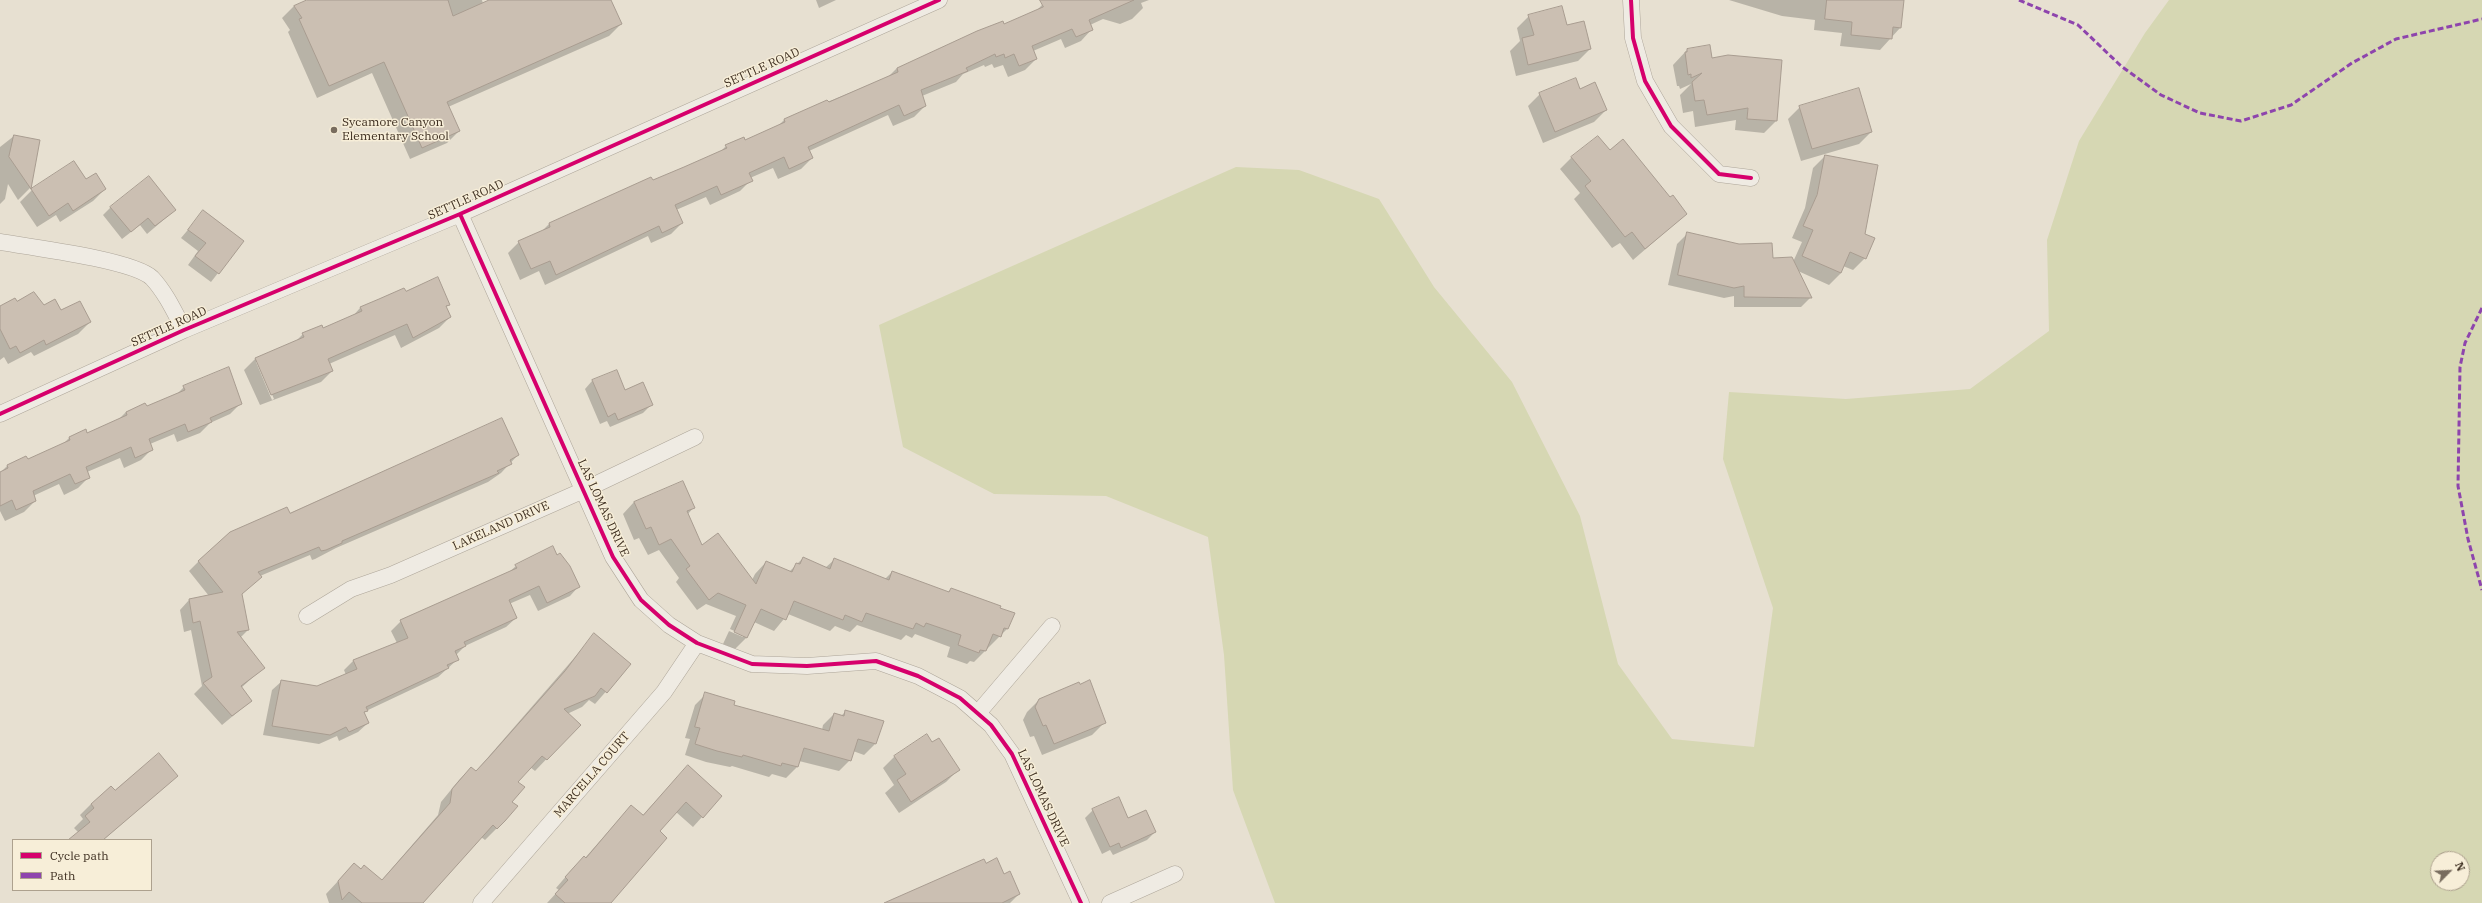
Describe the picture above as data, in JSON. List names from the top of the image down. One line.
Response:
{"streets":{"street":["SETTLE ROAD","LAS LOMAS DRIVE","LAKELAND DRIVE","MARCELLA COURT"]},"crossings":[["SETTLE ROAD","LAS LOMAS DRIVE"],["LAS LOMAS DRIVE","LAKELAND DRIVE"],["LAS LOMAS DRIVE","MARCELLA COURT"]],"places":["Sycamore Canyon Elementary School"],"legend":["Cycle path","Path"],"north":"top right"}
